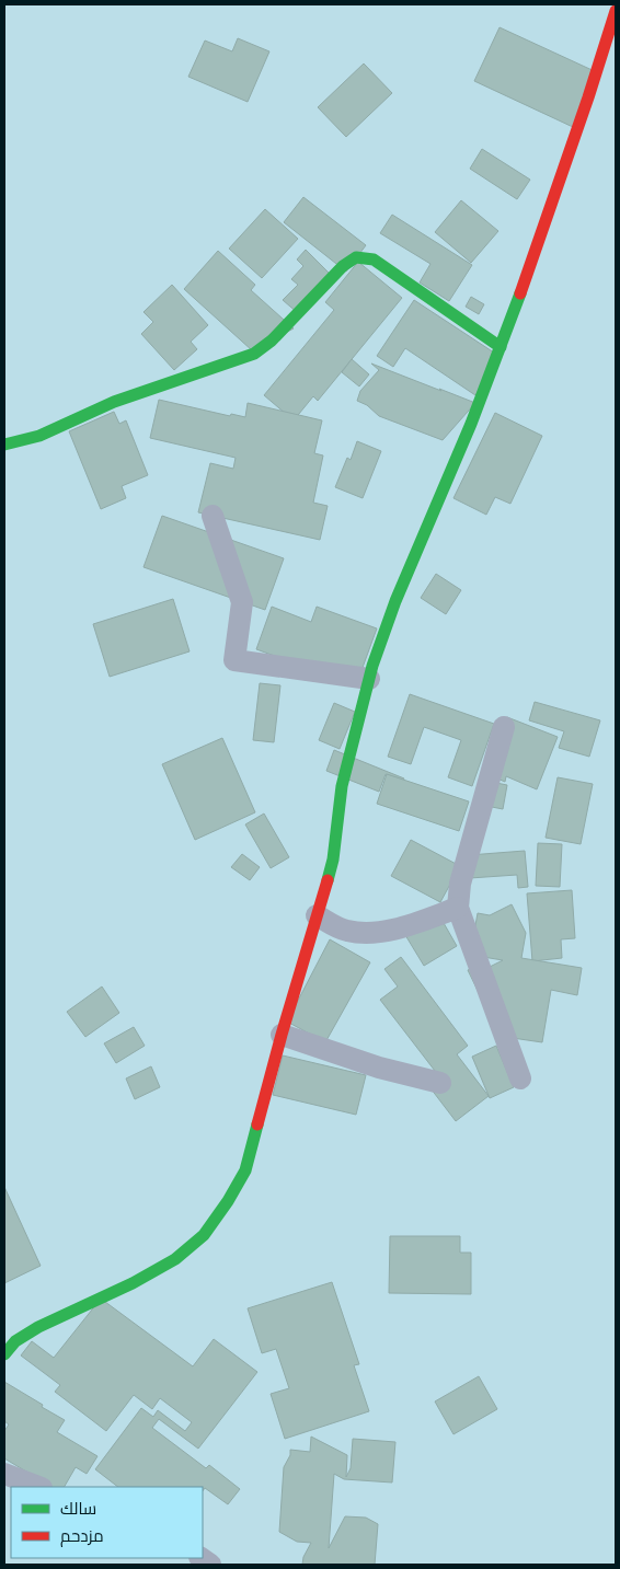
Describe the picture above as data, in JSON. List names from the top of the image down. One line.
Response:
{"legend":["سالك","مزدحم"]}
